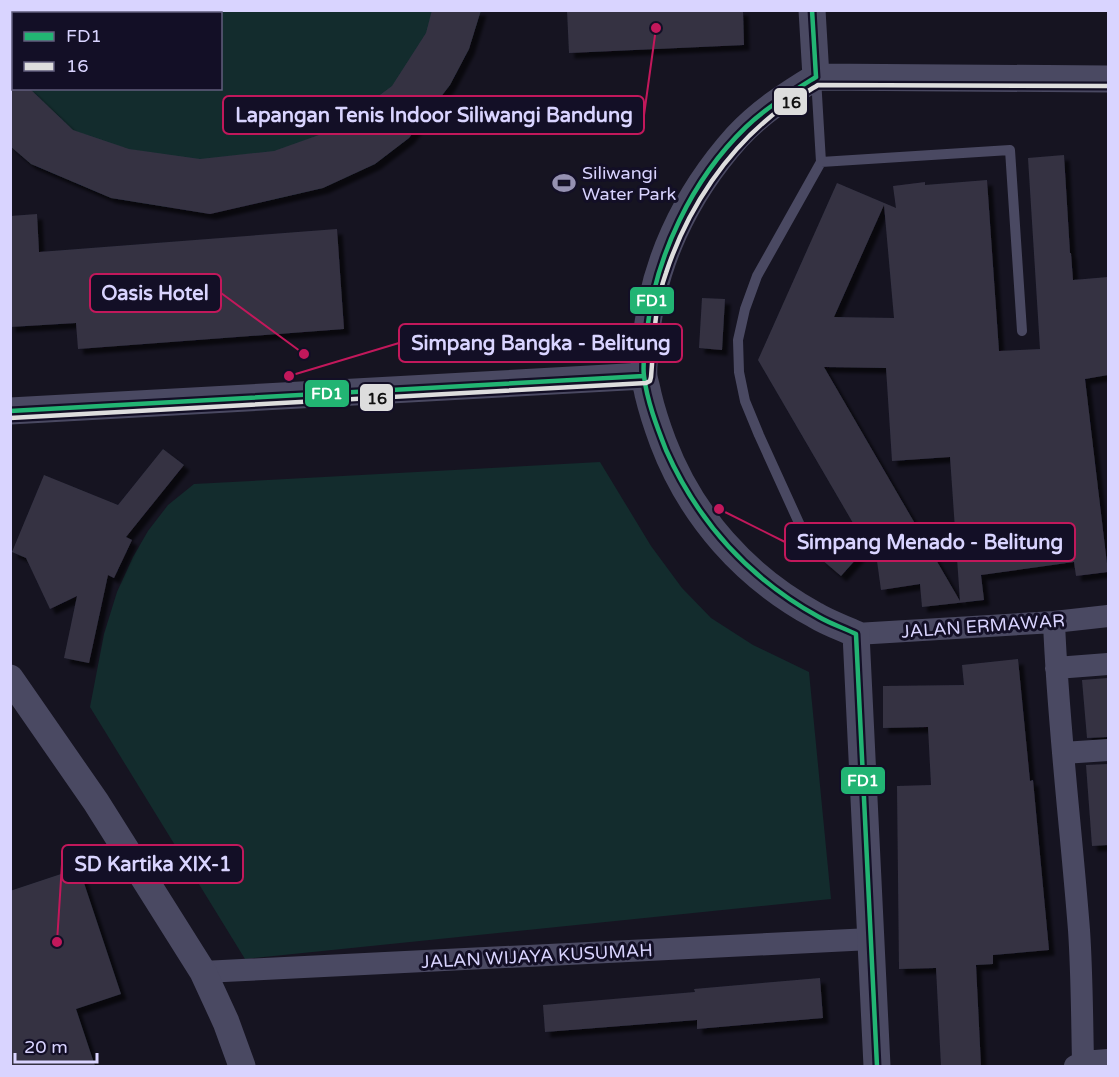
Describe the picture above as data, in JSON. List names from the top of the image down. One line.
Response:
{"streets":{"street":["JALAN ERMAWAR","JALAN WIJAYA KUSUMAH"]},"places":{"other":["Lapangan Tenis Indoor Siliwangi Bandung","Oasis Hotel","Simpang Bangka - Belitung","Simpang Menado - Belitung","SD Kartika XIX-1"],"sports":["Siliwangi Water Park"]},"lines":["transit line FD1","transit line 16"],"legend":["FD1","16"],"scale_bar":"20 m"}
